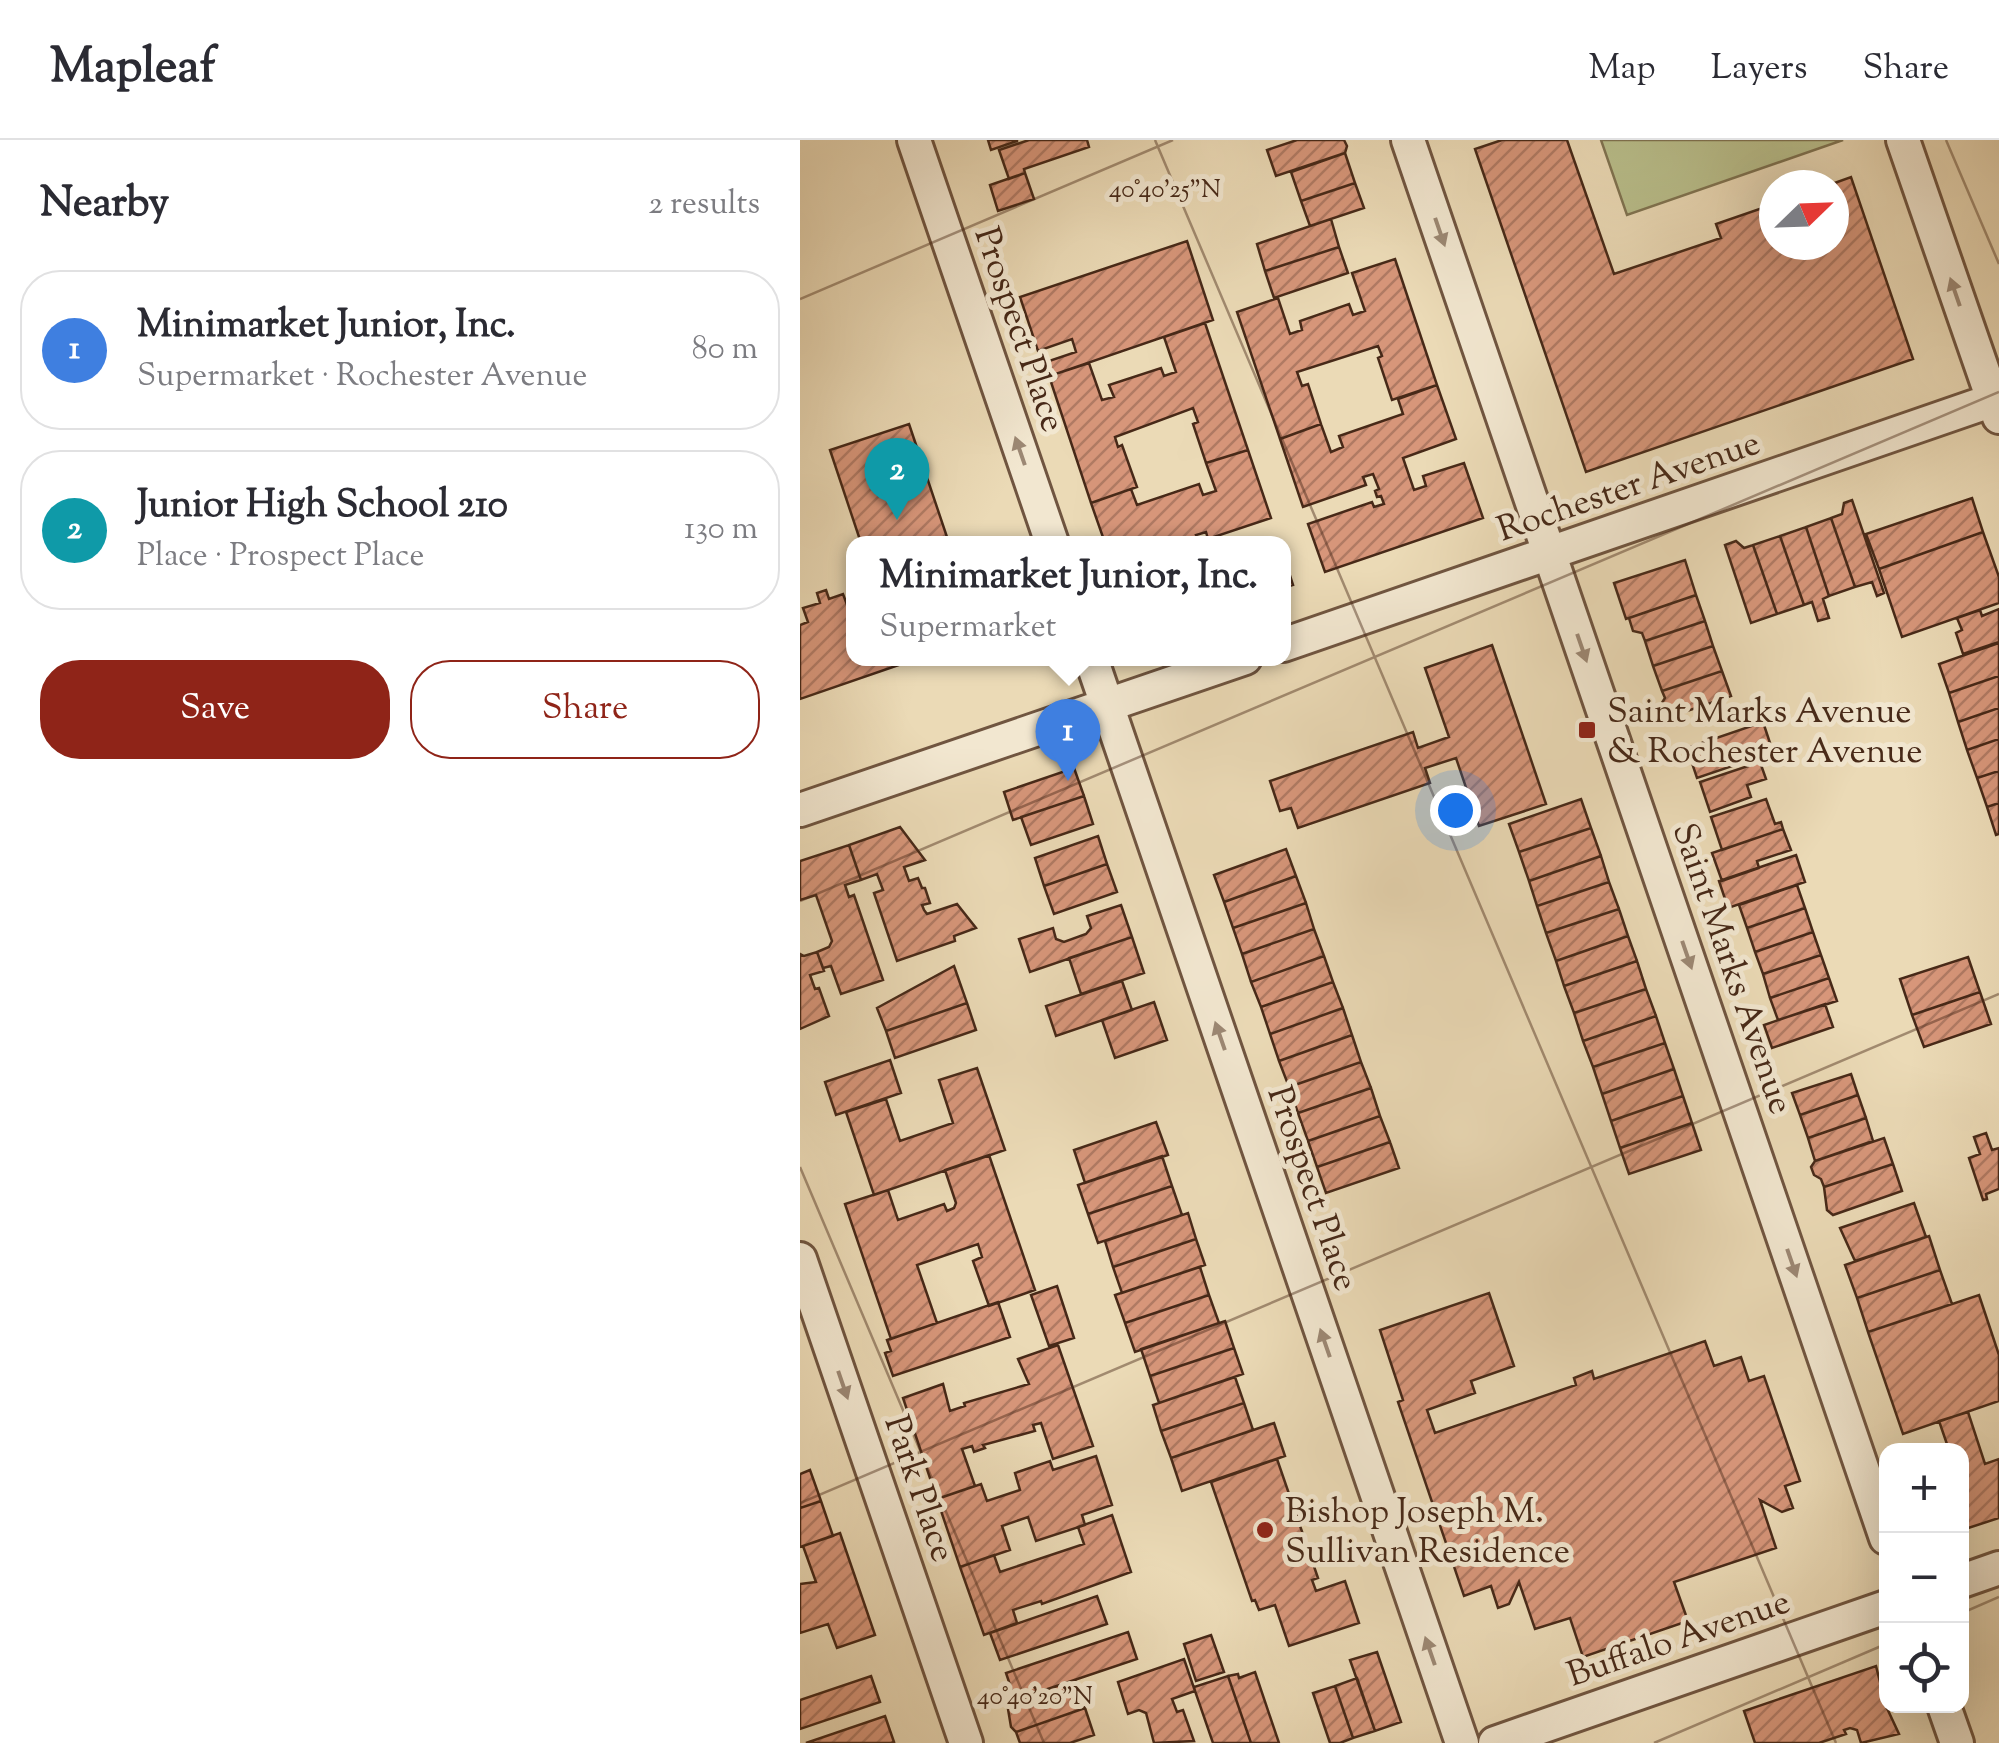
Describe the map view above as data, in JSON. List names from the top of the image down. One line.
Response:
{"streets":{"street":["Prospect Place","Rochester Avenue","Saint Marks Avenue","Park Place","Buffalo Avenue"]},"crossings":[["Rochester Avenue","Saint Marks Avenue"]],"one_way":["Prospect Place","Saint Marks Avenue","Park Place"],"places":{"transit":["Saint Marks Avenue & Rochester Avenue"],"other":["Bishop Joseph M. Sullivan Residence"]},"north":"top right","page":{"header":"Mapleaf","nav":["Map","Layers","Share"],"heading":["Nearby","2 results"],"list":[{"mark":"1","name":"Minimarket Junior, Inc.","note":"Supermarket · Rochester Avenue","value":"80 m"},{"mark":"2","name":"Junior High School 210","note":"Place · Prospect Place","value":"130 m"}],"pins":["2","1"],"popup":["Minimarket Junior, Inc.","Supermarket"],"buttons":["Save","Share"],"map_buttons":["+","−"]},"coordinates":["40°40'25\"N","40°40'20\"N"]}
